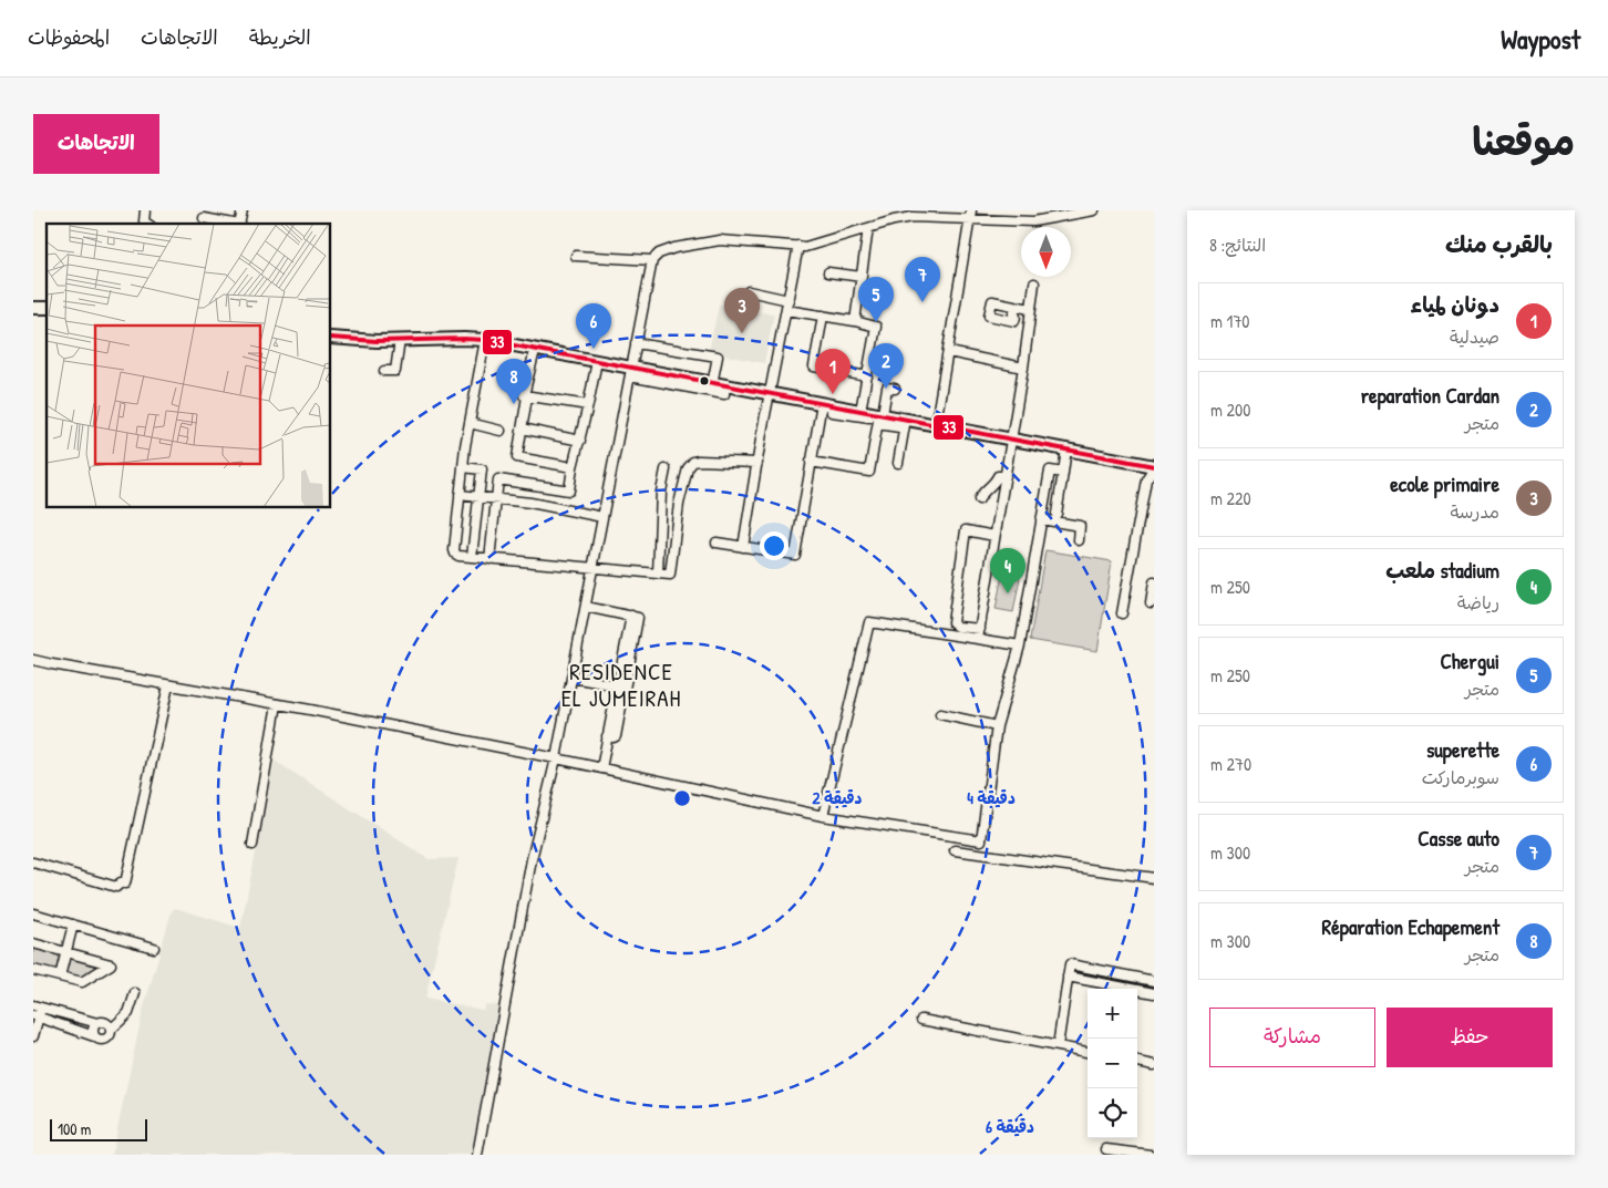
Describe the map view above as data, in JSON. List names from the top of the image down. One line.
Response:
{"districts":["RESIDENCE EL JUMEIRAH"],"lines":["transit line 33"],"scale_bar":"100 m","north":"bottom","page":{"header":"Waypost","nav":["الخريطة","الاتجاهات","المحفوظات"],"title":"موقعنا","buttons":["الاتجاهات",["حفظ","مشاركة"]],"heading":["بالقرب منك","النتائج: 8"],"pins":["7","5","3","6","2","1","8","4"],"list":[{"mark":"1","name":"دونان لمياء","note":"صيدلية","value":"170 m"},{"mark":"2","name":"reparation Cardan","note":"متجر","value":"200 m"},{"mark":"3","name":"ecole primaire","note":"مدرسة","value":"220 m"},{"mark":"4","name":"stadium ملعب","note":"رياضة","value":"250 m"},{"mark":"5","name":"Chergui","note":"متجر","value":"250 m"},{"mark":"6","name":"superette","note":"سوبرماركت","value":"270 m"},{"mark":"7","name":"Casse auto","note":"متجر","value":"300 m"},{"mark":"8","name":"Réparation Echapement","note":"متجر","value":"300 m"}],"map_buttons":["+","−"],"scale":"100 m"},"rings":["2 دقيقة","4 دقيقة","6 دقيقة"]}
